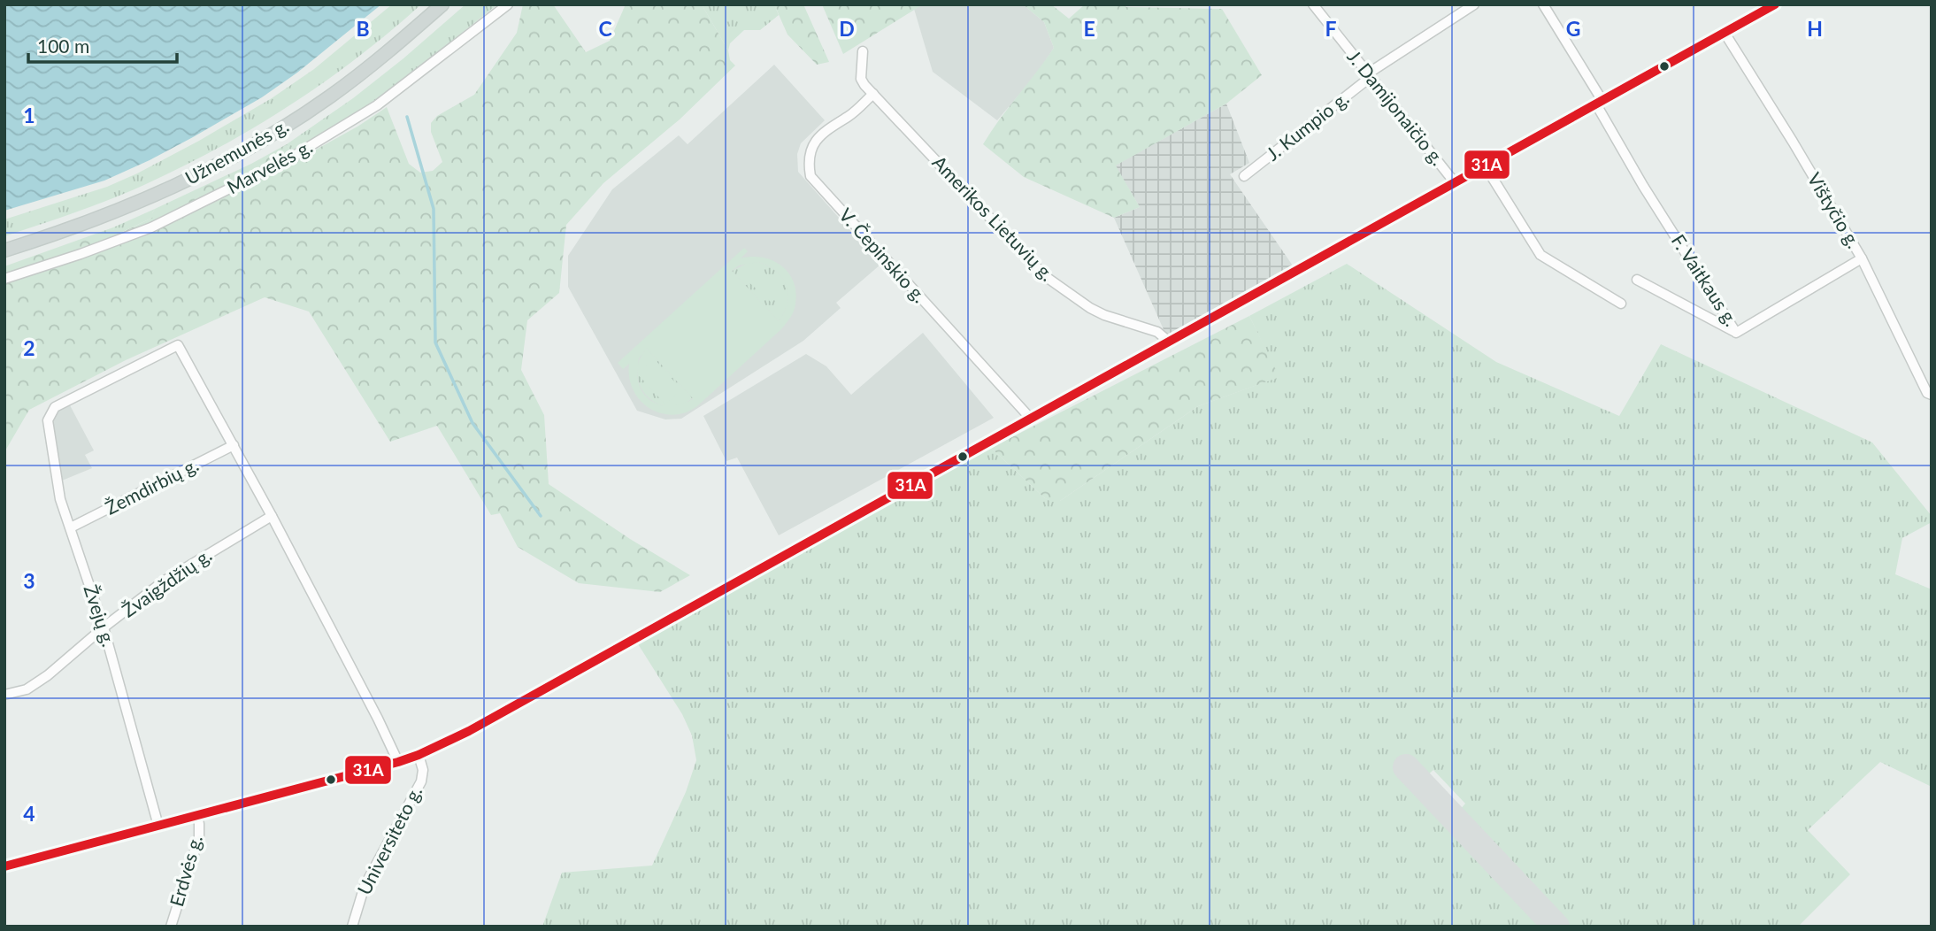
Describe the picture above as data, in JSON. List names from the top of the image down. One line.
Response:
{"streets":{"main road":["Užnemunės g."],"street":["J. Damijonaičio g.","J. Kumpio g.","Marvelės g.","Vištyčio g.","Amerikos Lietuvių g.","V. Čepinskio g.","F. Vaitkaus g.","Žemdirbių g.","Žvaigždžių g.","Žvejų g.","Universiteto g.","Erdvės g."]},"crossings":[["J. Damijonaičio g.","J. Kumpio g."],["Vištyčio g.","F. Vaitkaus g."],["Amerikos Lietuvių g.","V. Čepinskio g."],["Žemdirbių g.","Žvejų g."],["Žvaigždžių g.","Žvejų g."]],"lines":["transit line 31A"],"scale_bar":"100 m","grid":{"columns":["B","C","D","E","F","G","H"],"rows":["1","2","3","4"]}}
